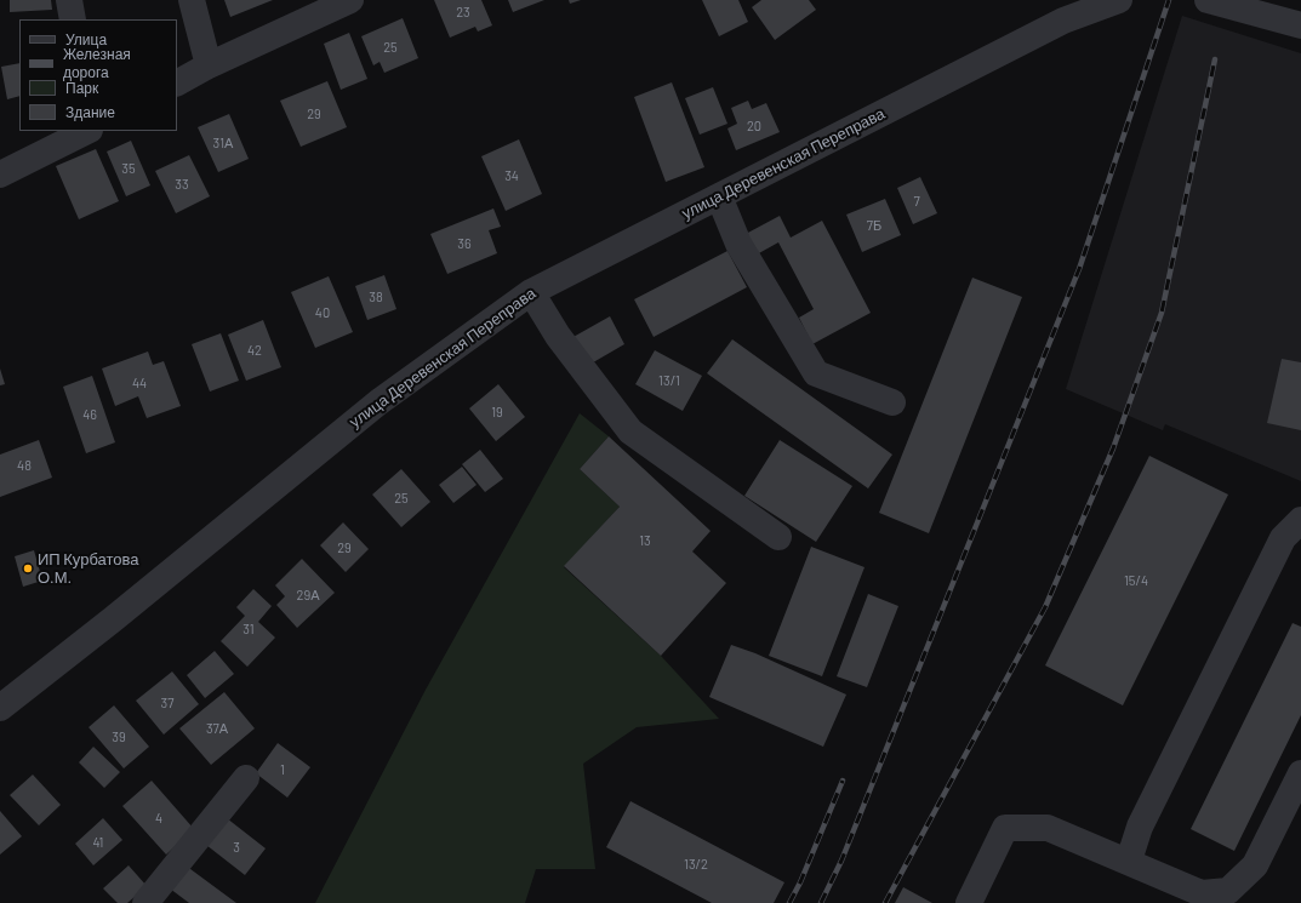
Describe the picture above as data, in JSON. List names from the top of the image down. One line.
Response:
{"streets":{"street":["улица Деревенская Переправа"]},"places":["ИП Курбатова О.М."],"house_numbers":["23","25","29","20","31А","35","34","33","7","7Б","36","38","40","42","13/1","44","19","46","48","25","13","29","15/4","29А","31","37","37А","39","1","4","41","3","13/2"],"legend":["Улица","Железная дорога","Парк","Здание"]}
